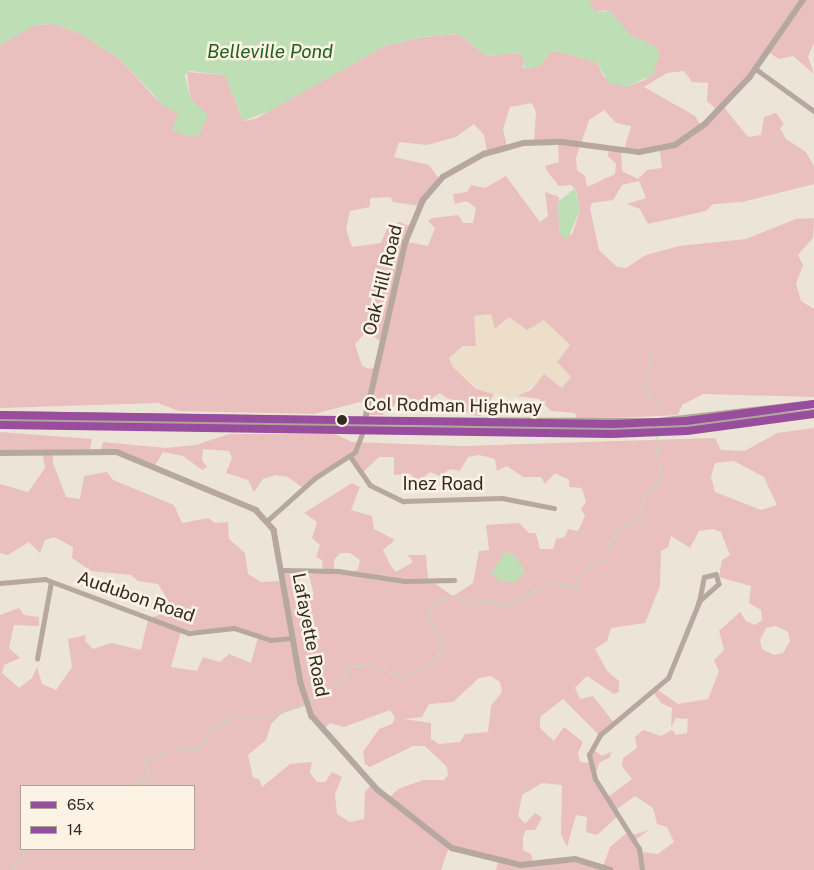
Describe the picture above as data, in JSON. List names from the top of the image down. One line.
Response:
{"streets":{"highway":["Col Rodman Highway"],"street":["Oak Hill Road","Inez Road","Audubon Road","Lafayette Road"]},"crossings":[["Oak Hill Road","Col Rodman Highway"],["Oak Hill Road","Inez Road"],["Oak Hill Road","Lafayette Road"],["Audubon Road","Lafayette Road"]],"water":["Belleville Pond"],"lines":["transit line 65x","transit line 14"],"legend":["65x","14"]}
